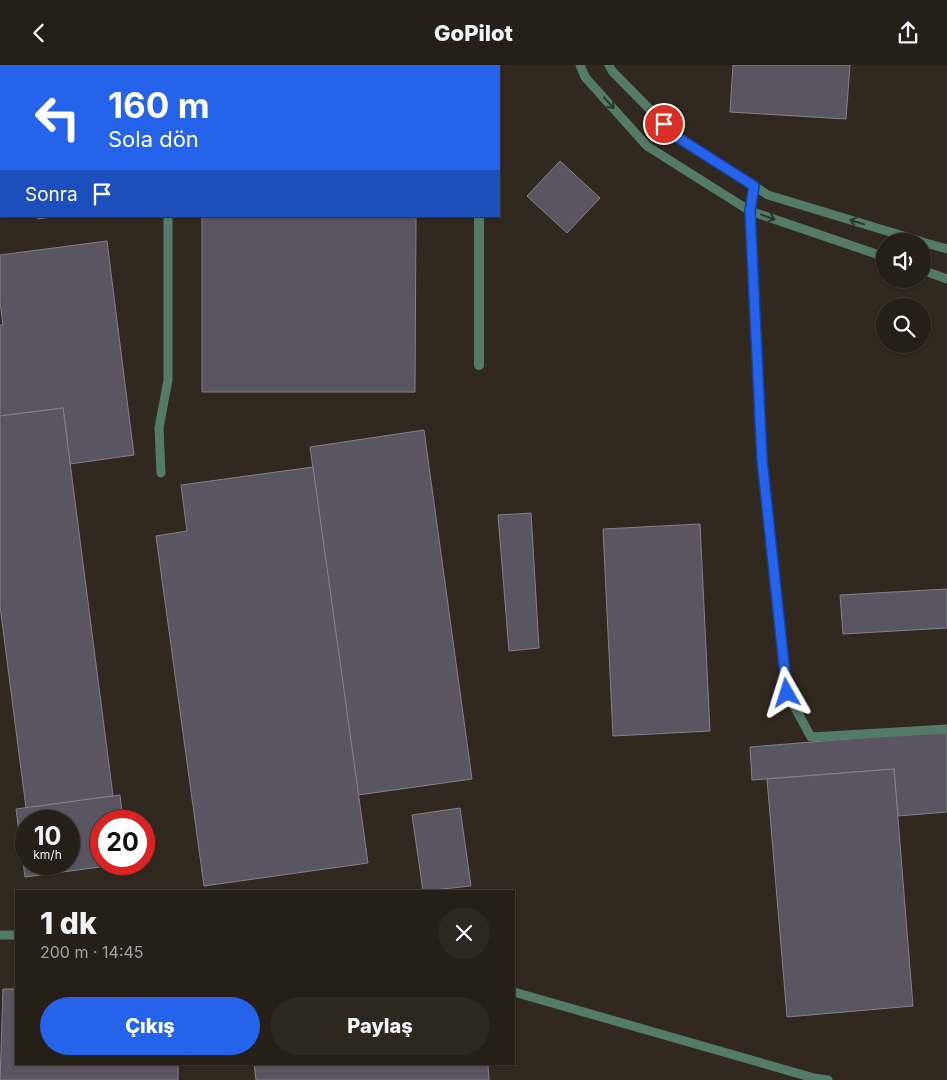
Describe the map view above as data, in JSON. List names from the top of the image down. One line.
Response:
{"page":{"header":"GoPilot","turn":["160 m","Sola dön"],"then":"Sonra","speed":"10 km/h","limit":"20","heading":["1 dk","200 m · 14:45"],"buttons":["Çıkış","Paylaş"]}}
